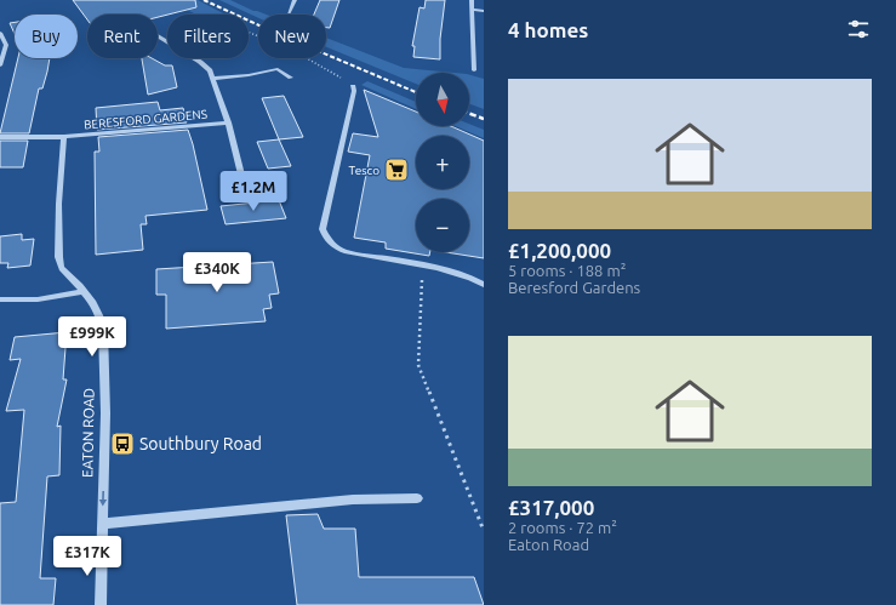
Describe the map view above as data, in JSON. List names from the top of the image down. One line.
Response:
{"streets":{"street":["BERESFORD GARDENS","EATON ROAD"]},"crossings":[["BERESFORD GARDENS","EATON ROAD"]],"one_way":["EATON ROAD"],"places":{"supermarket":["Tesco"],"bus stop":["Southbury Road"]},"north":"bottom","page":{"heading":"4 homes","chip":["Buy","Rent","Filters","New"],"list":[{"name":"£1,200,000","note":"5 rooms · 188 m² · Beresford Gardens"},{"name":"£317,000","note":"2 rooms · 72 m² · Eaton Road"}],"map_buttons":["+","−"],"price":["£1.2M","£340K","£999K","£317K"]}}
